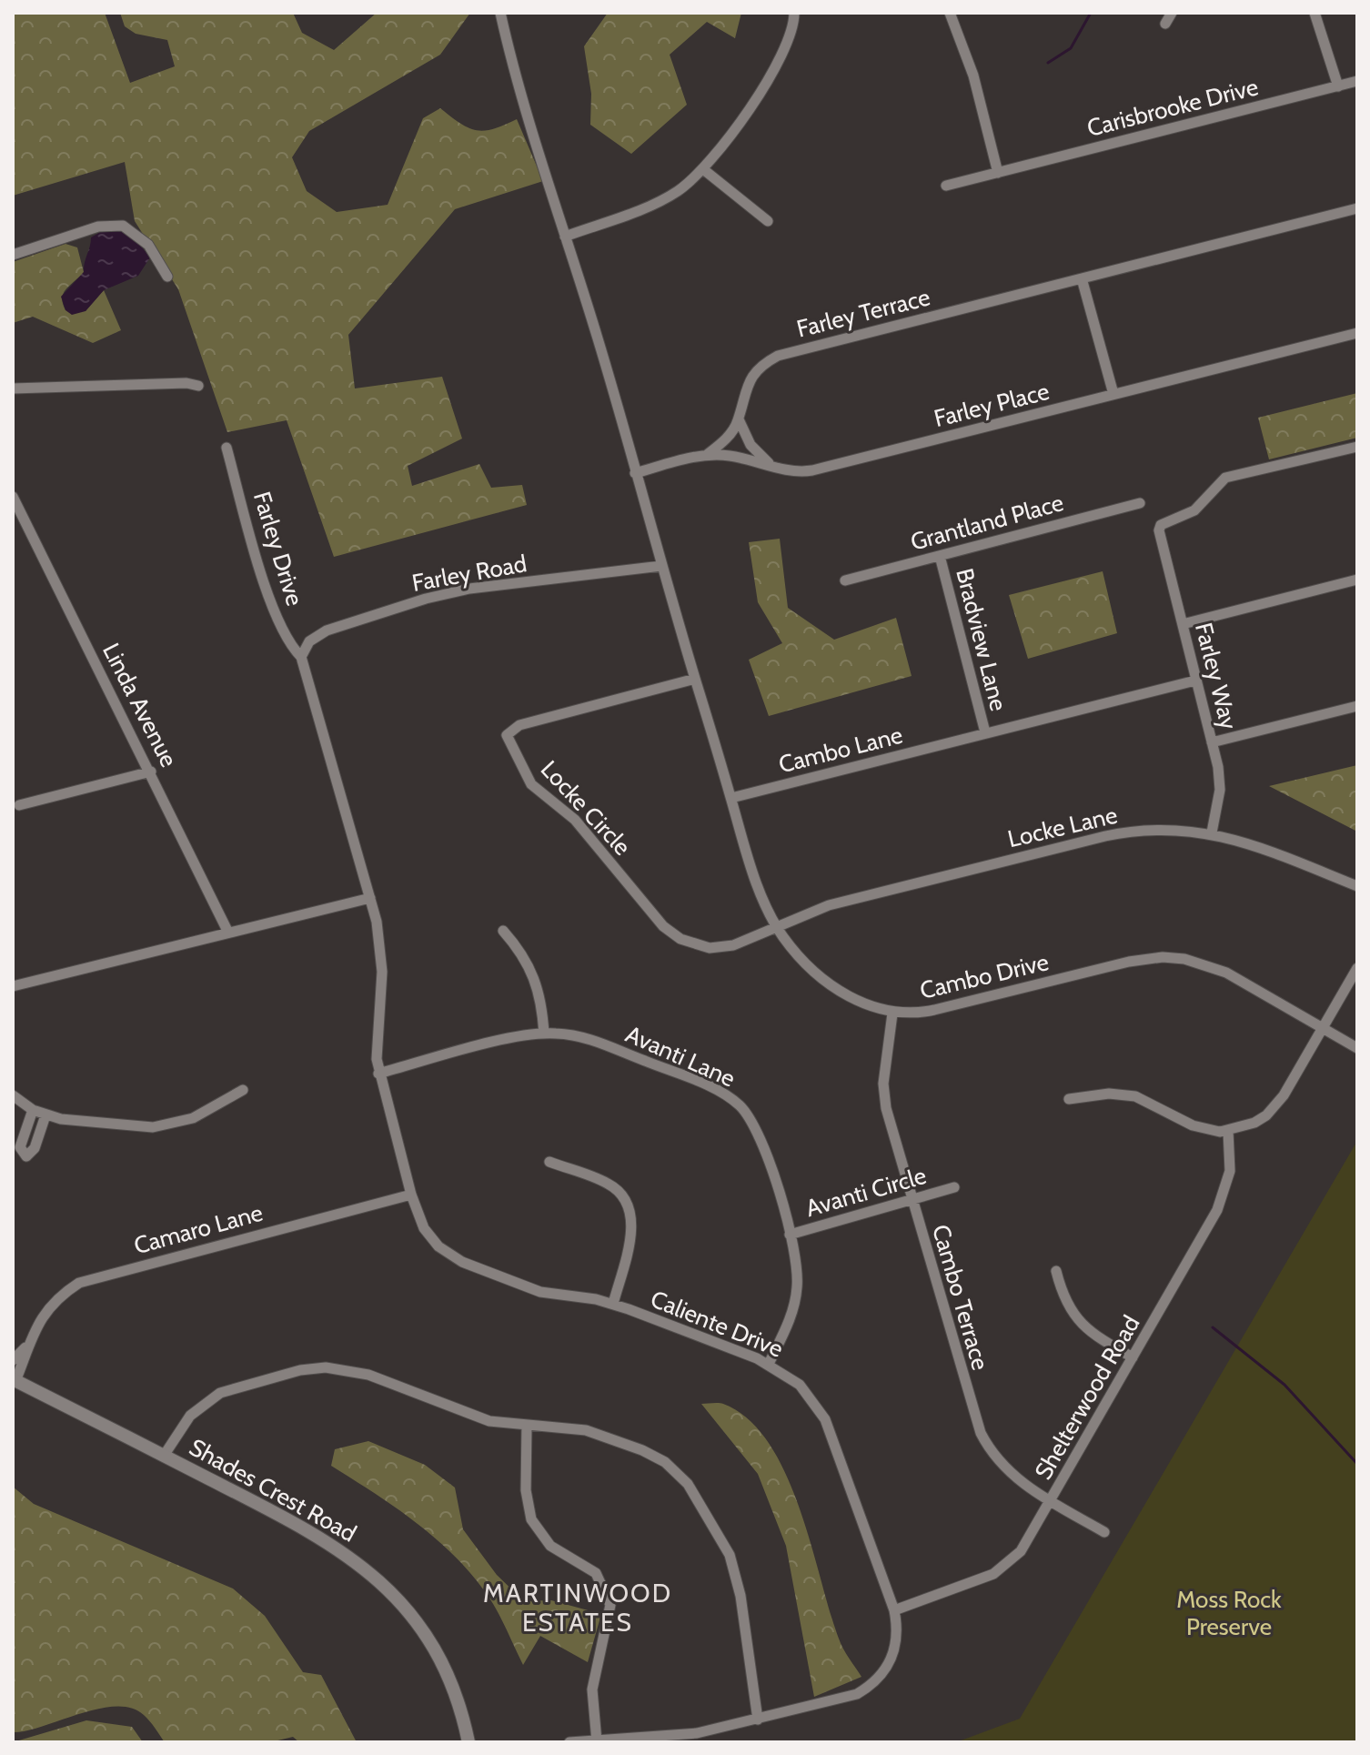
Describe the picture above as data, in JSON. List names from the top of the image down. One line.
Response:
{"streets":{"street":["Carisbrooke Drive","Farley Terrace","Farley Place","Grantland Place","Farley Drive","Farley Road","Bradview Lane","Farley Way","Linda Avenue","Cambo Lane","Locke Circle","Locke Lane","Cambo Drive","Avanti Lane","Avanti Circle","Camaro Lane","Cambo Terrace","Caliente Drive","Shelterwood Road","Shades Crest Road"]},"crossings":[["Farley Terrace","Farley Place"],["Grantland Place","Bradview Lane"],["Farley Drive","Farley Road"],["Bradview Lane","Cambo Lane"],["Farley Way","Cambo Lane"],["Farley Way","Locke Lane"],["Cambo Lane","Cambo Drive"],["Locke Circle","Locke Lane"],["Locke Circle","Cambo Drive"],["Locke Lane","Cambo Drive"],["Cambo Drive","Cambo Terrace"],["Avanti Lane","Avanti Circle"],["Avanti Lane","Caliente Drive"],["Avanti Circle","Cambo Terrace"],["Camaro Lane","Caliente Drive"],["Camaro Lane","Shades Crest Road"],["Cambo Terrace","Shelterwood Road"],["Caliente Drive","Shelterwood Road"]],"districts":["MARTINWOOD ESTATES"],"parks":["Moss Rock Preserve"]}
